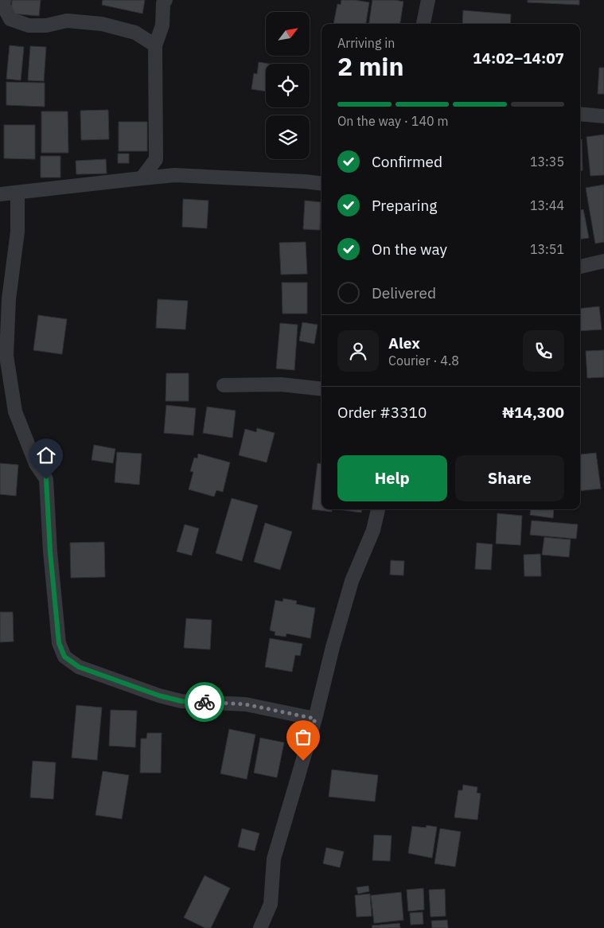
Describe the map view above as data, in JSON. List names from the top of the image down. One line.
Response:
{"north":"top right","page":{"heading":["2 min","Arriving in","14:02–14:07"],"panel":["Alex","Courier · 4.8","Order #3310","₦14,300"],"bar":"On the way · 140 m","list":[["Confirmed","13:35"],["Preparing","13:44"],["On the way","13:51"],"Delivered"],"buttons":["Help","Share"]}}
